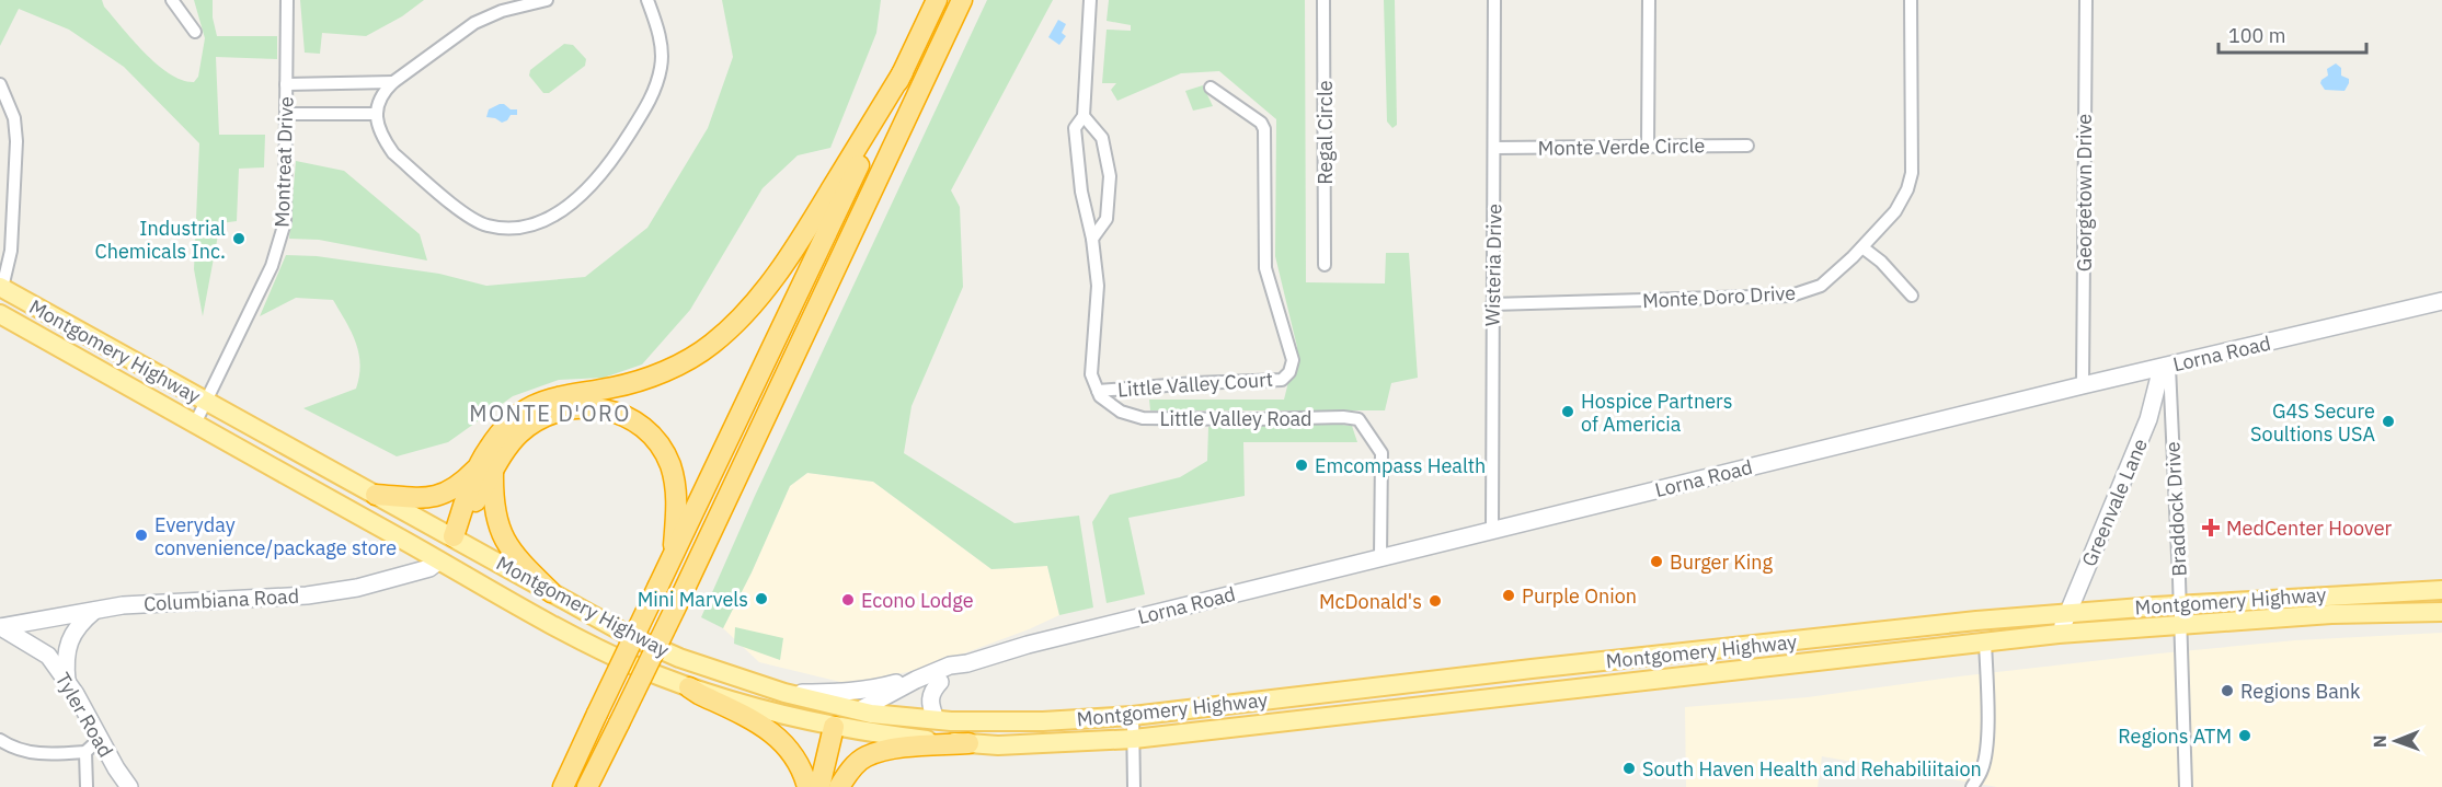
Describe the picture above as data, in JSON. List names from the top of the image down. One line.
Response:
{"streets":{"main road":["Montgomery Highway"],"street":["Regal Circle","Monte Verde Circle","Montreat Drive","Georgetown Drive","Wisteria Drive","Monte Doro Drive","Lorna Road","Little Valley Court","Little Valley Road","Greenvale Lane","Braddock Drive","Columbiana Road","Tyler Road"]},"crossings":[["Monte Verde Circle","Wisteria Drive"],["Montreat Drive","Montgomery Highway"],["Georgetown Drive","Lorna Road"],["Wisteria Drive","Monte Doro Drive"],["Wisteria Drive","Lorna Road"],["Montgomery Highway","Lorna Road"],["Montgomery Highway","Greenvale Lane"],["Montgomery Highway","Braddock Drive"],["Montgomery Highway","Columbiana Road"],["Lorna Road","Little Valley Road"],["Lorna Road","Greenvale Lane"],["Little Valley Court","Little Valley Road"],["Greenvale Lane","Braddock Drive"],["Columbiana Road","Tyler Road"]],"districts":["MONTE D'ORO"],"places":{"other":["Industrial Chemicals Inc.","Hospice Partners of Americia","G4S Secure Soultions USA","Emcompass Health","Everyday convenience/package store","Burger King","Purple Onion","Mini Marvels","Econo Lodge","McDonald's","Regions Bank","Regions ATM","South Haven Health and Rehabiliitaion"],"health":["MedCenter Hoover"]},"scale_bar":"100 m","north":"left"}
